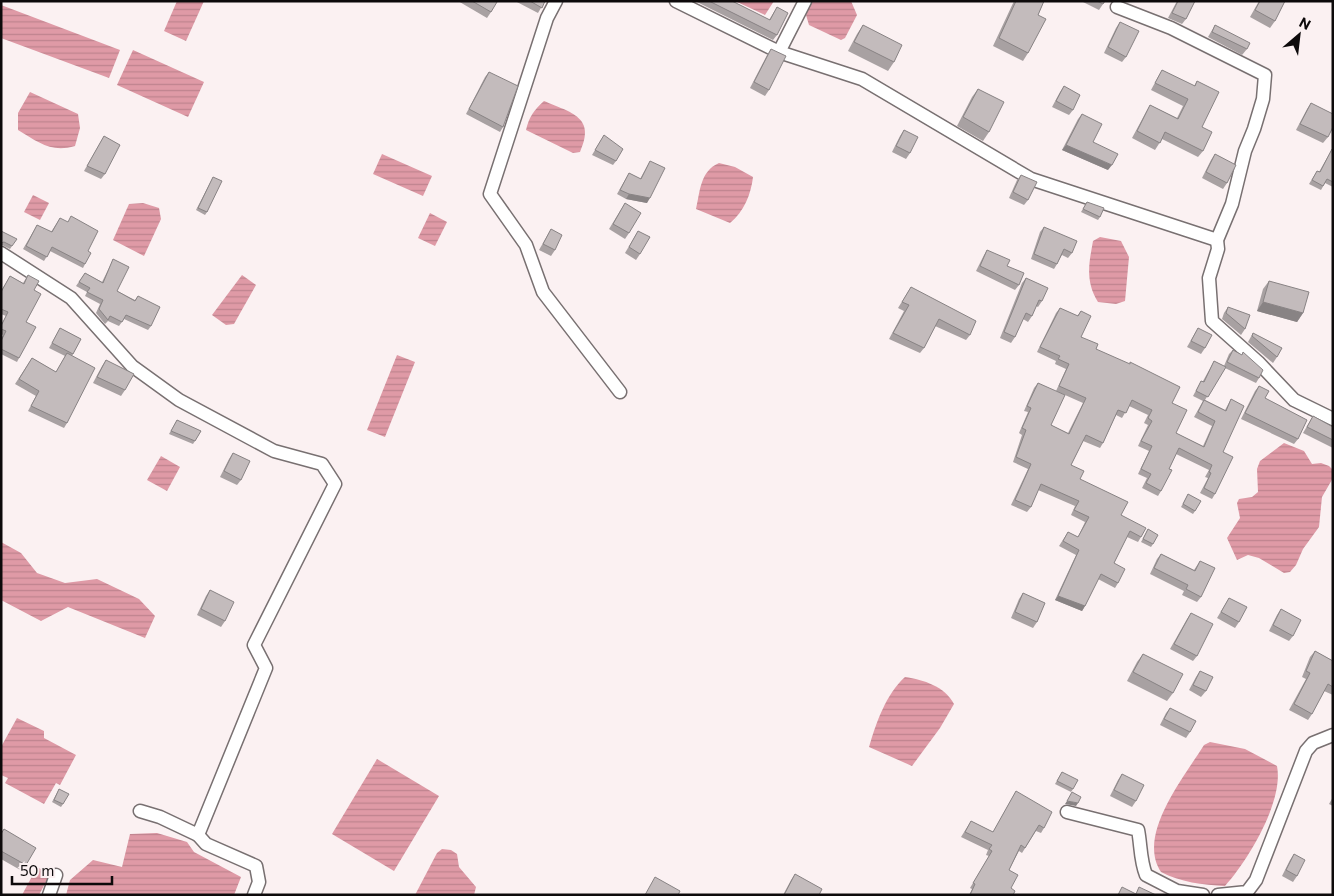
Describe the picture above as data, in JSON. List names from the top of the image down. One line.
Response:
{"scale_bar":"50 m","north":"top right"}
